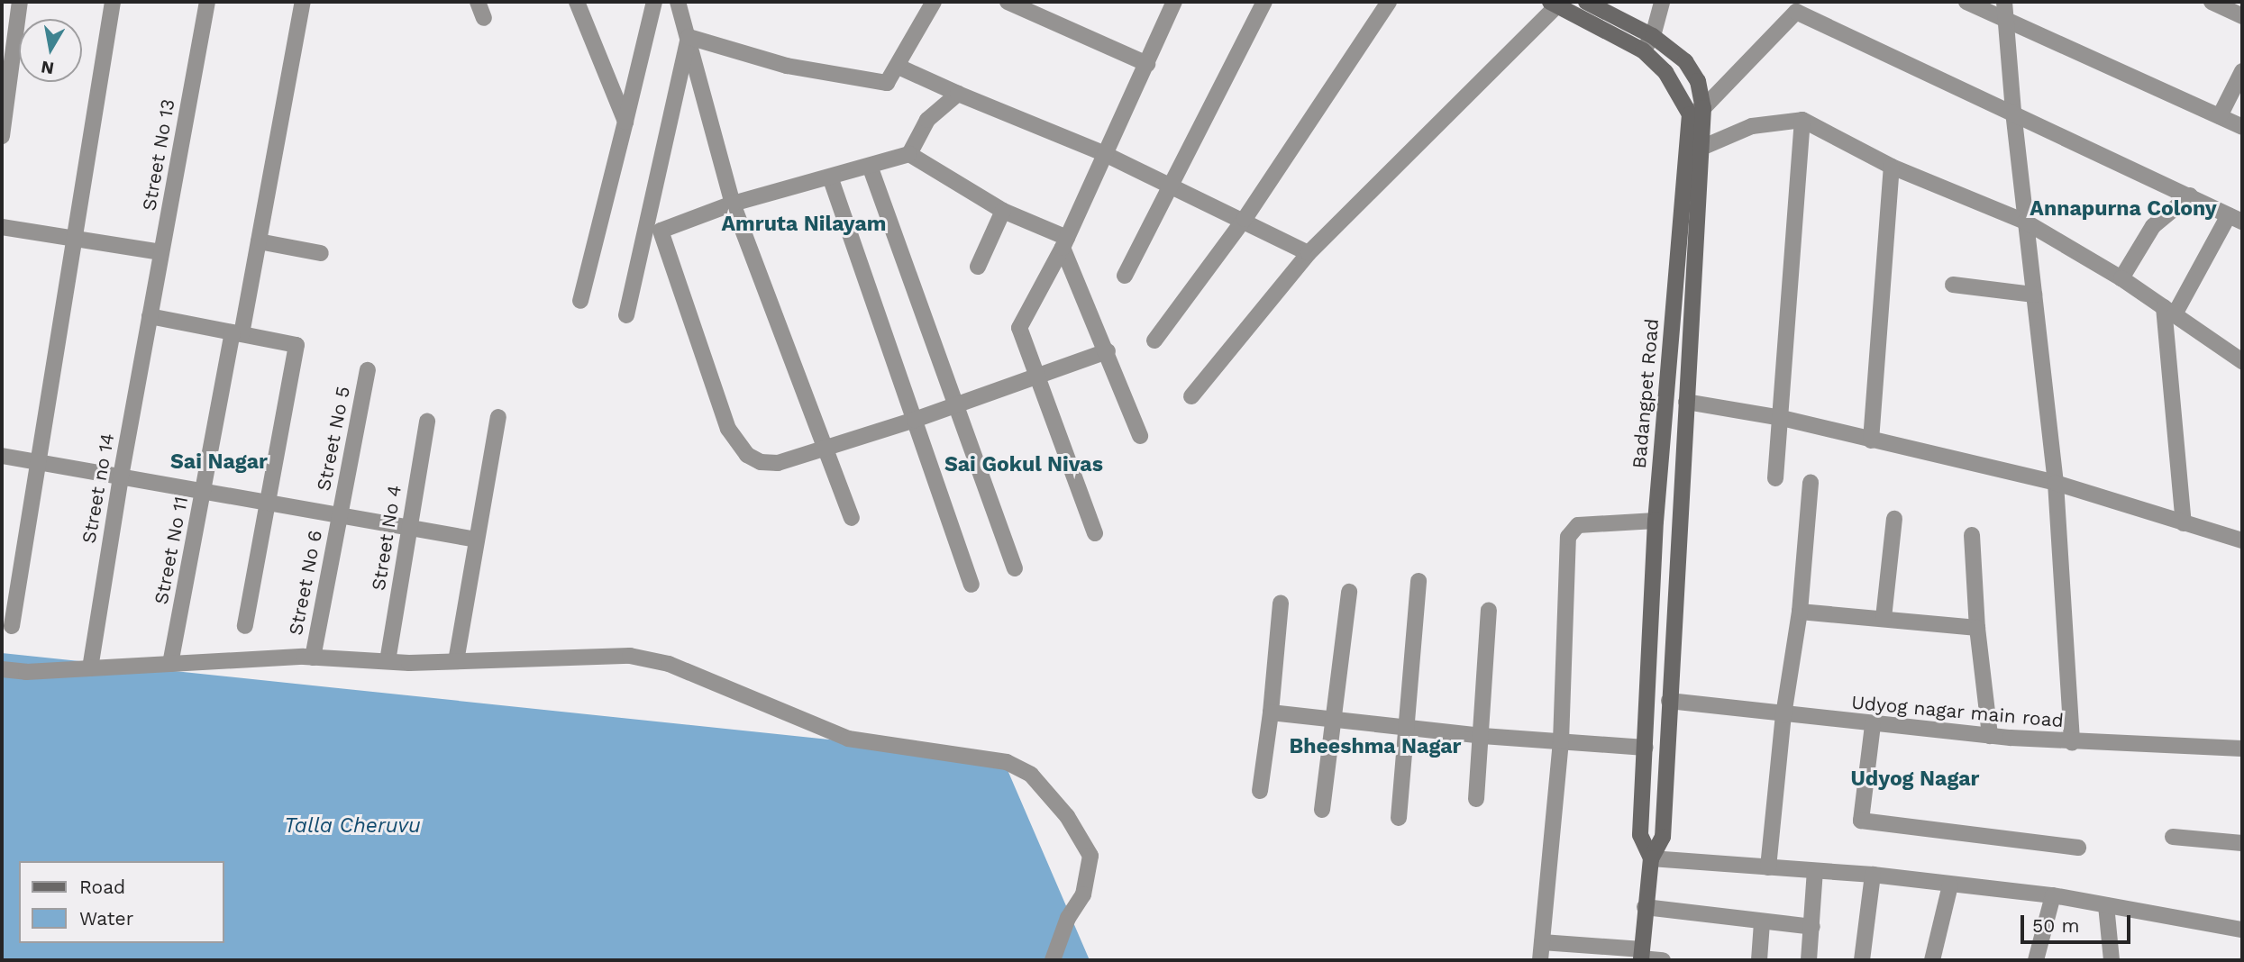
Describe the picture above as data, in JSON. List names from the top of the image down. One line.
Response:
{"streets":{"main road":["Badangpet Road"],"street":["Street No 13","Street No 5","Street no 14","Street No 4","Street No 11","Street No 6","Udyog nagar main road"]},"crossings":[["Street No 13","Street no 14"],["Badangpet Road","Udyog nagar main road"],["Street No 5","Street No 6"]],"districts":["Annapurna Colony","Amruta Nilayam","Sai Nagar","Sai Gokul Nivas","Bheeshma Nagar","Udyog Nagar"],"water":["Talla Cheruvu"],"legend":["Road","Water"],"scale_bar":"50 m","north":"bottom"}
